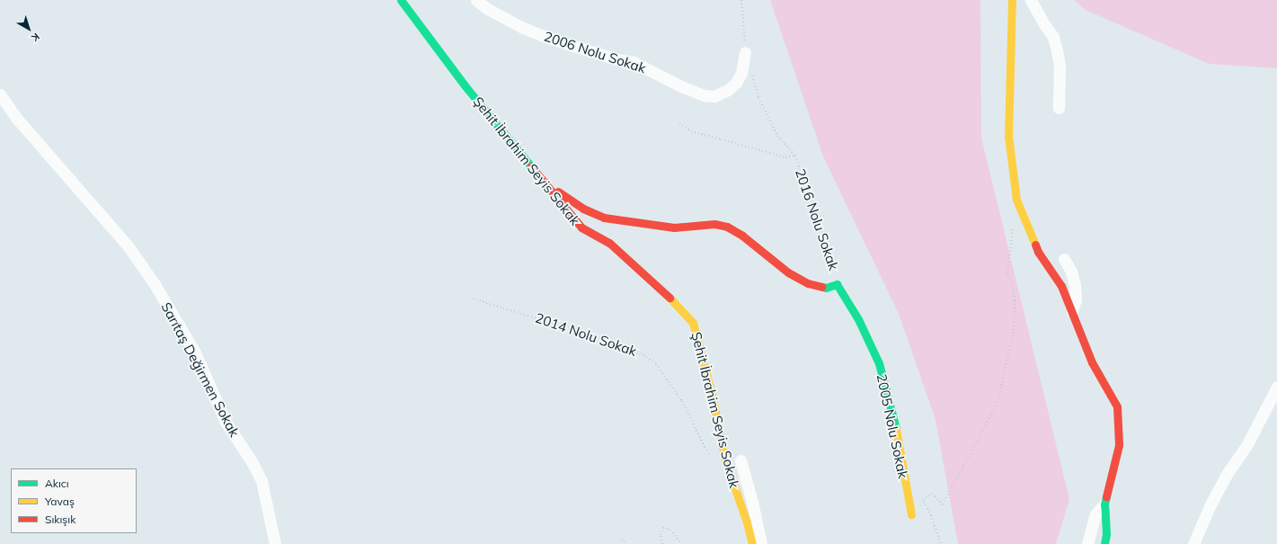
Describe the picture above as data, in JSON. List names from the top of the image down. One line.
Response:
{"streets":{"street":["2006 Nolu Sokak","Şehit İbrahim Seyis Sokak","Sarıtaş Değirmen Sokak","2005 Nolu Sokak"],"path":["2016 Nolu Sokak","2014 Nolu Sokak"]},"crossings":[["2016 Nolu Sokak","2005 Nolu Sokak"]],"legend":["Akıcı","Yavaş","Sıkışık"],"north":"bottom right"}
